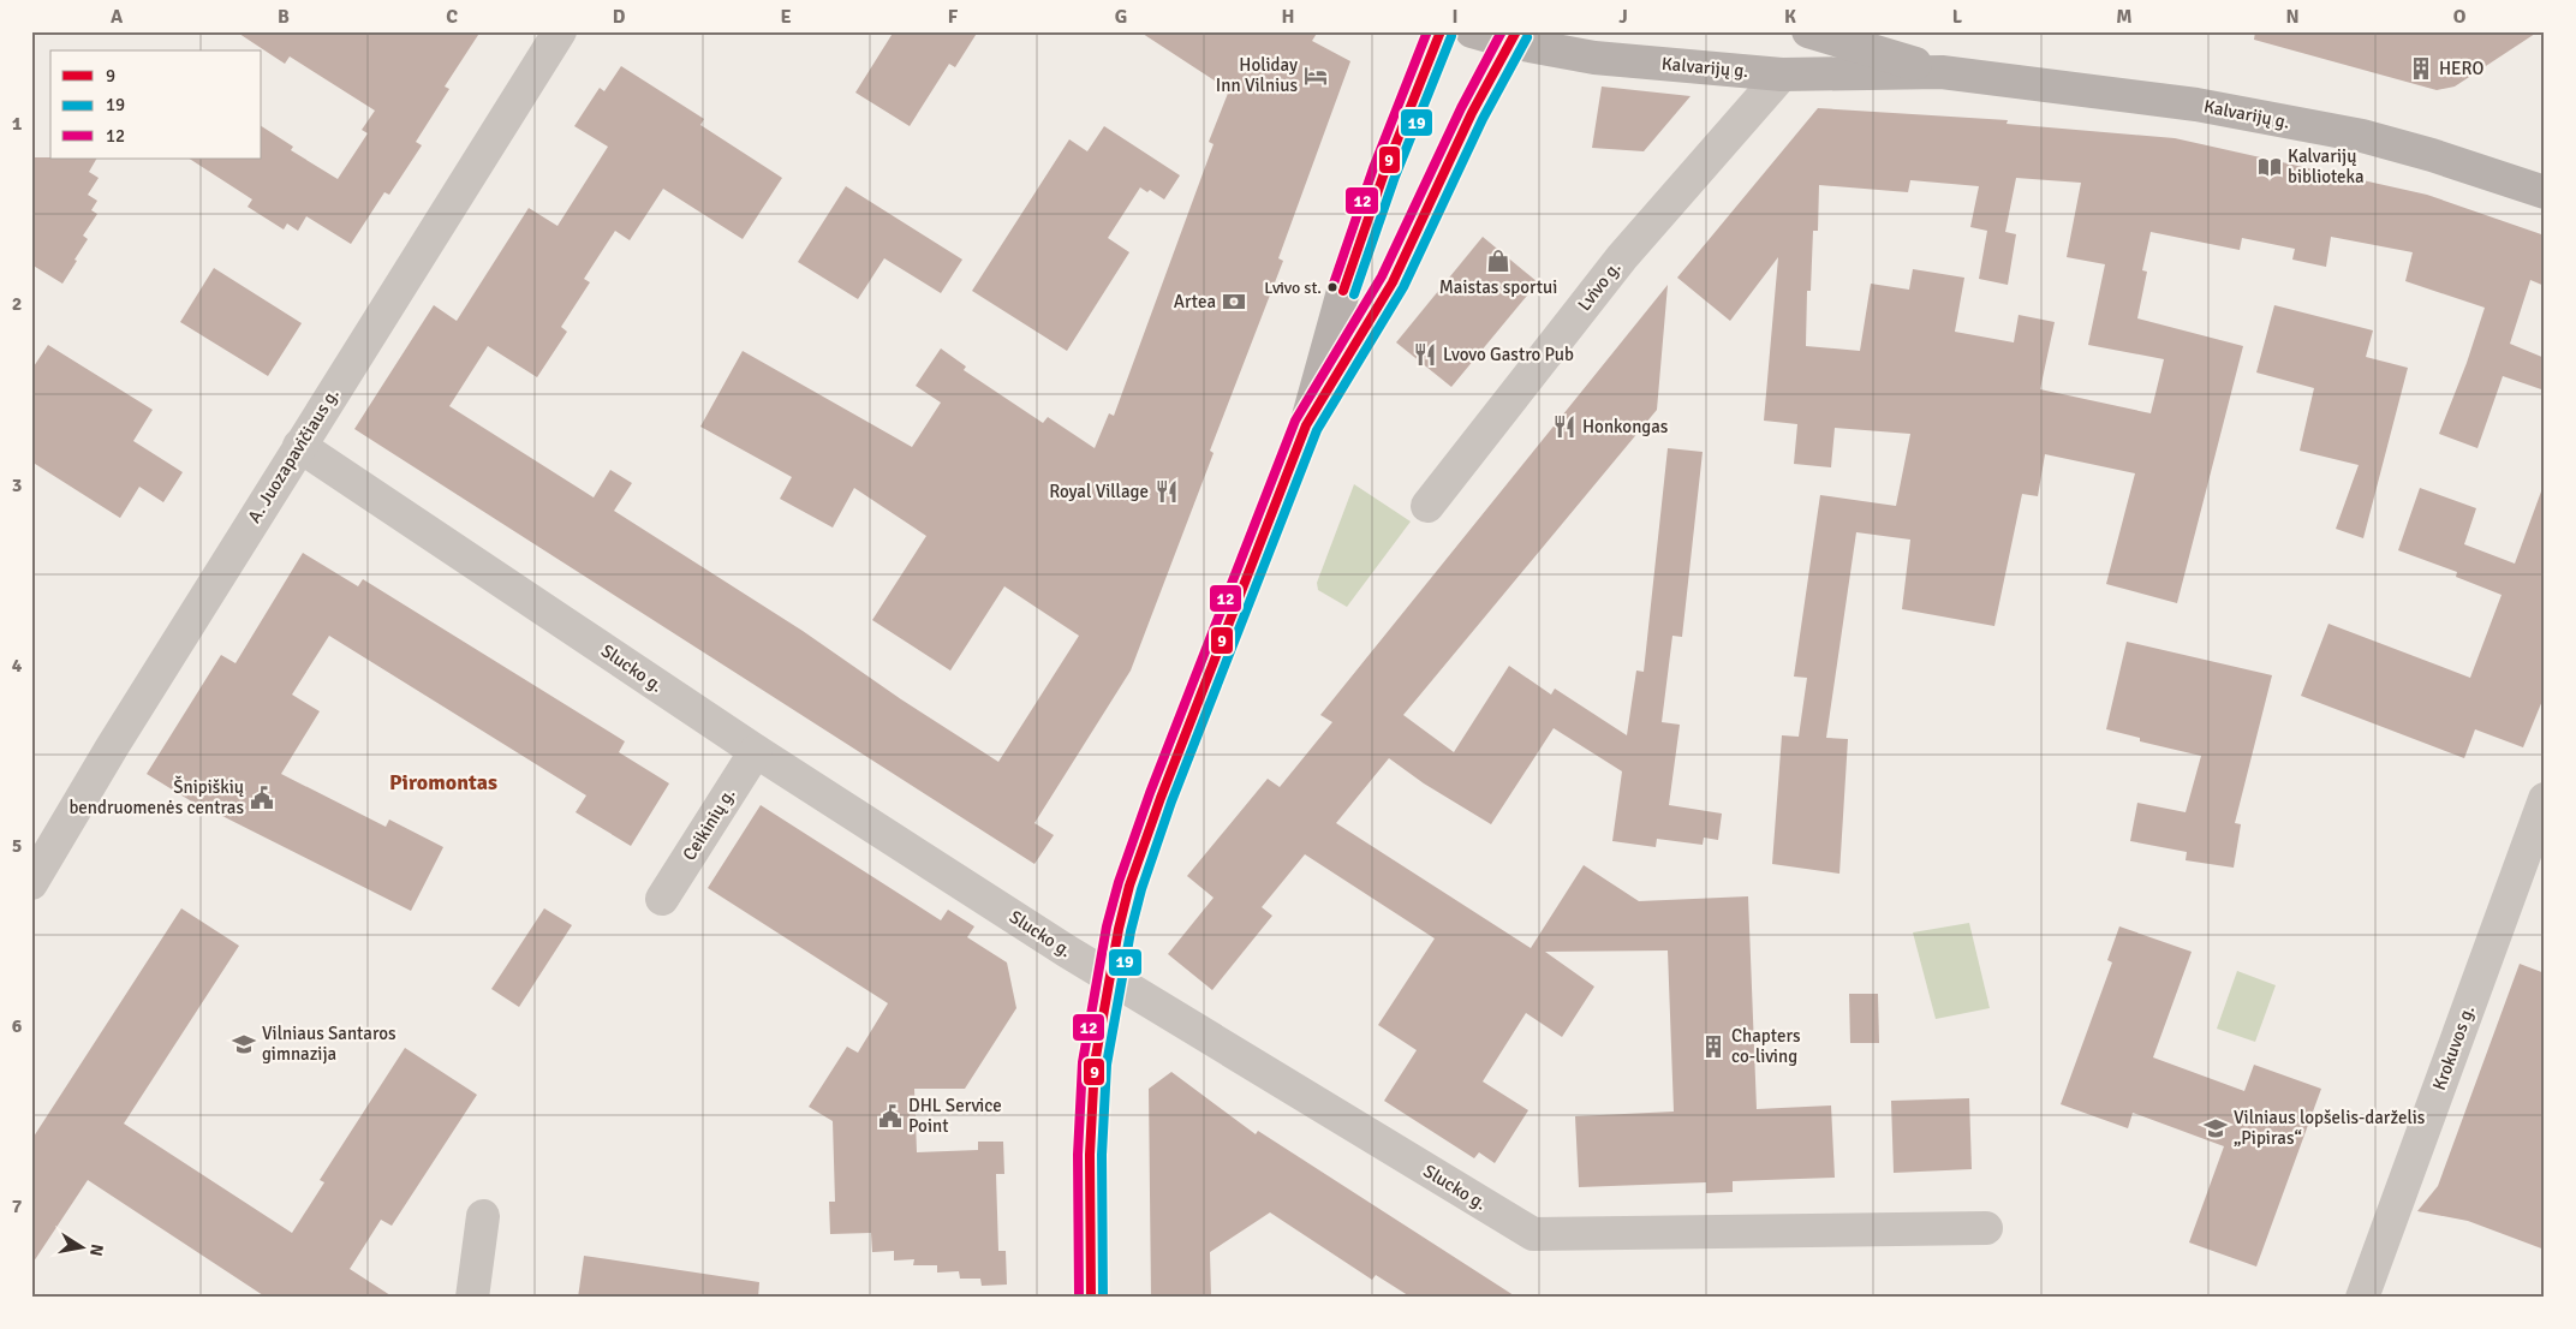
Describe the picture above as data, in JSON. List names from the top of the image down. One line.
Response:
{"streets":{"main road":["Kalvarijų g."],"street":["Lvivo g.","A. Juozapavičiaus g.","Slucko g.","Ceikinių g.","Krokuvos g."]},"crossings":[["Kalvarijų g.","Lvivo g."],["A. Juozapavičiaus g.","Slucko g."],["Slucko g.","Ceikinių g."]],"districts":["Piromontas"],"places":{"building":["HERO","Chapters co-living"],"hotel":["Holiday Inn Vilnius"],"library":["Kalvarijų biblioteka"],"shop":["Maistas sportui"],"other":["Lvivo st."],"bank":["Artea"],"restaurant":["Lvovo Gastro Pub","Honkongas","Royal Village"],"public building":["Šnipiškių bendruomenės centras","DHL Service Point"],"school or university":["Vilniaus Santaros gimnazija","Vilniaus lopšelis-darželis „Pipiras“"]},"lines":["transit line 9","transit line 12","transit line 19"],"legend":["9","19","12"],"north":"right","grid":{"columns":["A","B","C","D","E","F","G","H","I","J","K","L","M","N","O"],"rows":["1","2","3","4","5","6","7"]}}
